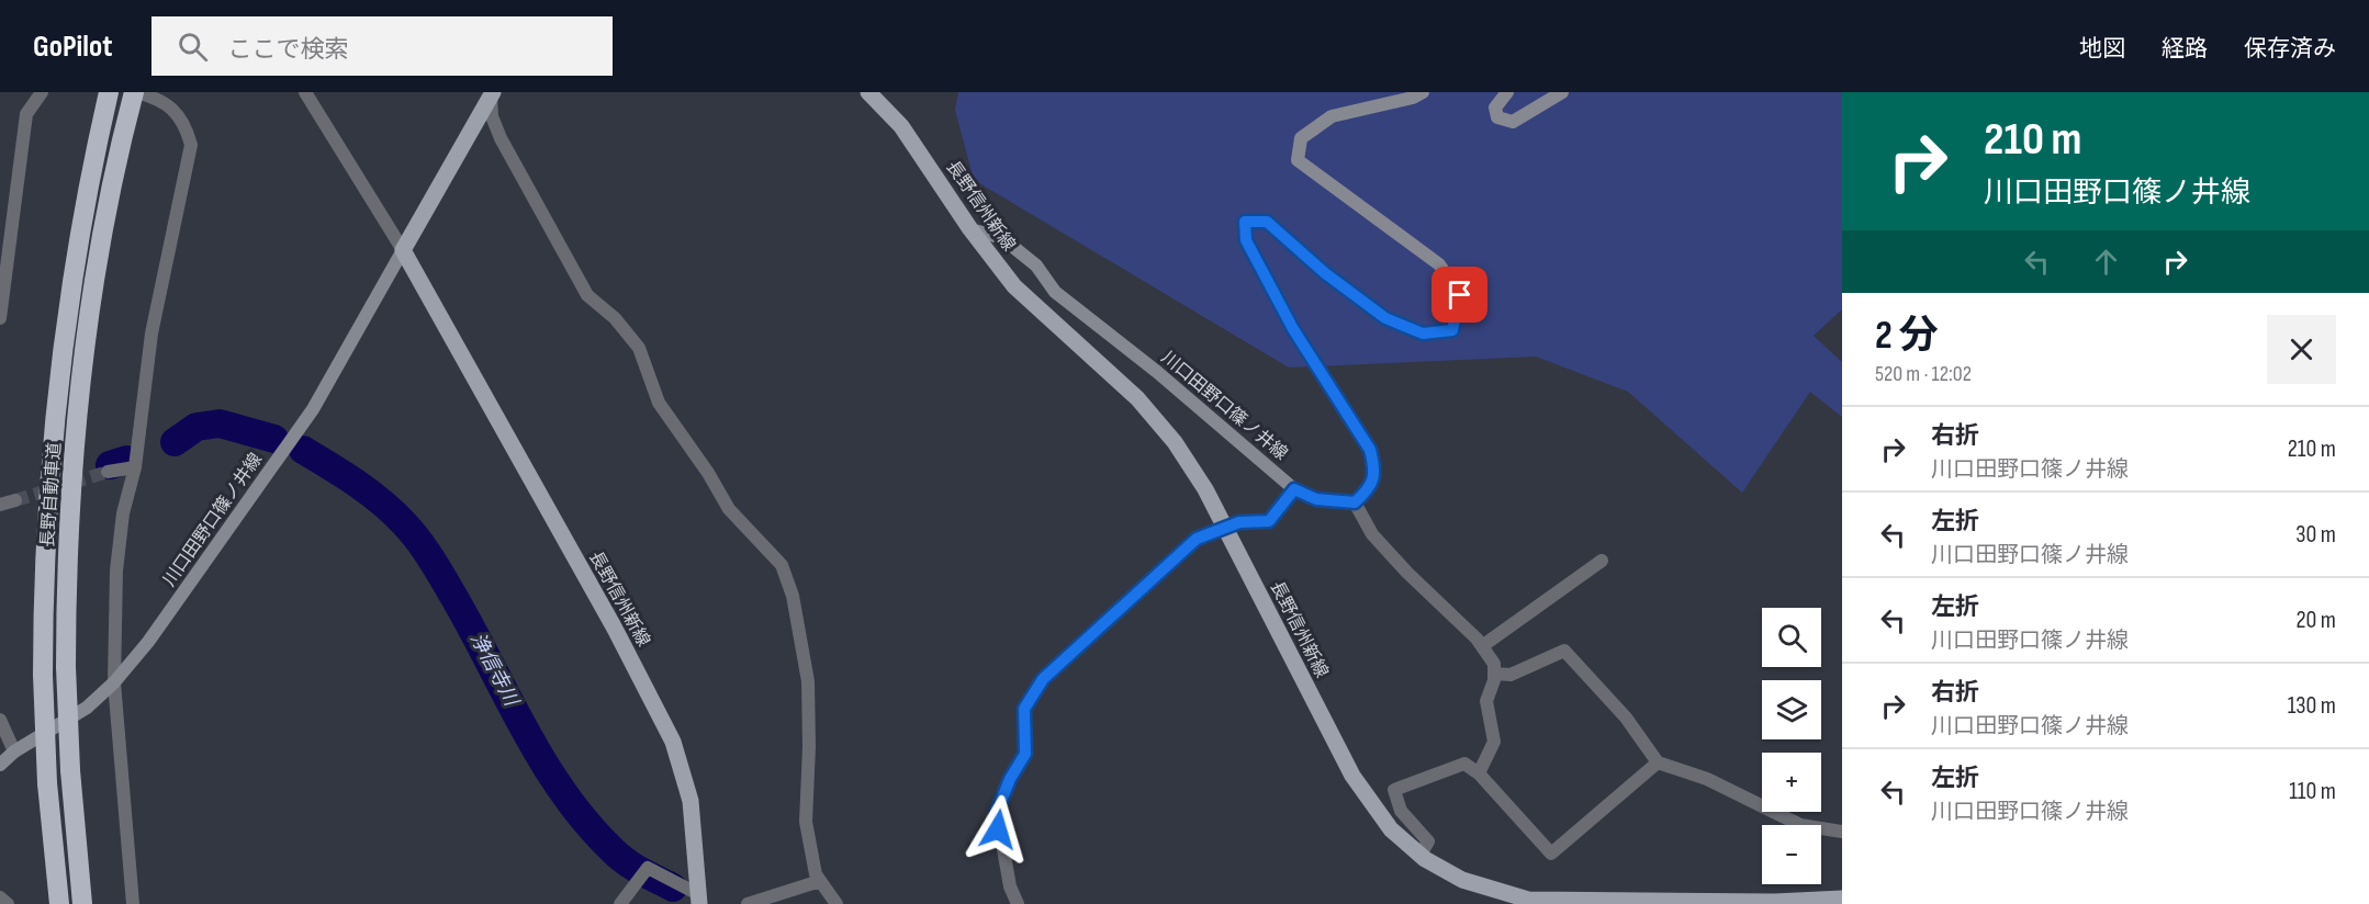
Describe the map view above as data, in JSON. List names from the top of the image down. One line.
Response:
{"streets":{"highway":["長野自動車道"],"main road":["長野信州新線","川口田野口篠ノ井線"]},"crossings":[["長野信州新線","川口田野口篠ノ井線"]],"water":["浄信寺川"],"page":{"header":"GoPilot","search":"ここで検索","nav":["地図","経路","保存済み"],"turn":["210 m","川口田野口篠ノ井線"],"heading":["2 分","520 m · 12:02"],"list":[{"name":"右折","note":"川口田野口篠ノ井線","value":"210 m"},{"name":"左折","note":"川口田野口篠ノ井線","value":"30 m"},{"name":"左折","note":"川口田野口篠ノ井線","value":"20 m"},{"name":"右折","note":"川口田野口篠ノ井線","value":"130 m"},{"name":"左折","note":"川口田野口篠ノ井線","value":"110 m"}],"map_buttons":["+","−"]}}
